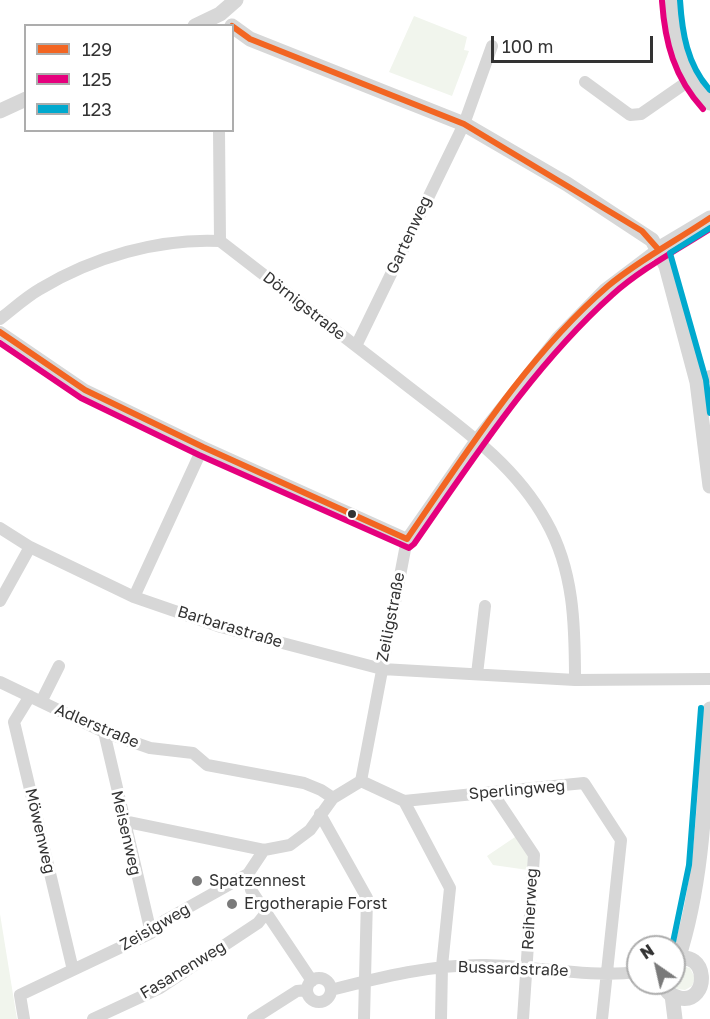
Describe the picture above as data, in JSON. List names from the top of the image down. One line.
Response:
{"streets":{"street":["Gartenweg","Dörnigstraße","Zeiligstraße","Barbarastraße","Adlerstraße","Sperlingweg","Möwenweg","Meisenweg","Reiherweg","Zeisigweg","Bussardstraße","Fasanenweg"]},"crossings":[["Gartenweg","Dörnigstraße"],["Dörnigstraße","Zeiligstraße"],["Dörnigstraße","Barbarastraße"],["Zeiligstraße","Barbarastraße"],["Adlerstraße","Möwenweg"],["Adlerstraße","Meisenweg"],["Sperlingweg","Reiherweg"],["Sperlingweg","Bussardstraße"],["Möwenweg","Zeisigweg"],["Meisenweg","Zeisigweg"],["Reiherweg","Bussardstraße"]],"places":["Spatzennest","Ergotherapie Forst"],"lines":["transit line 123","transit line 125","transit line 129"],"legend":["129","125","123"],"scale_bar":"100 m","north":"top left"}
